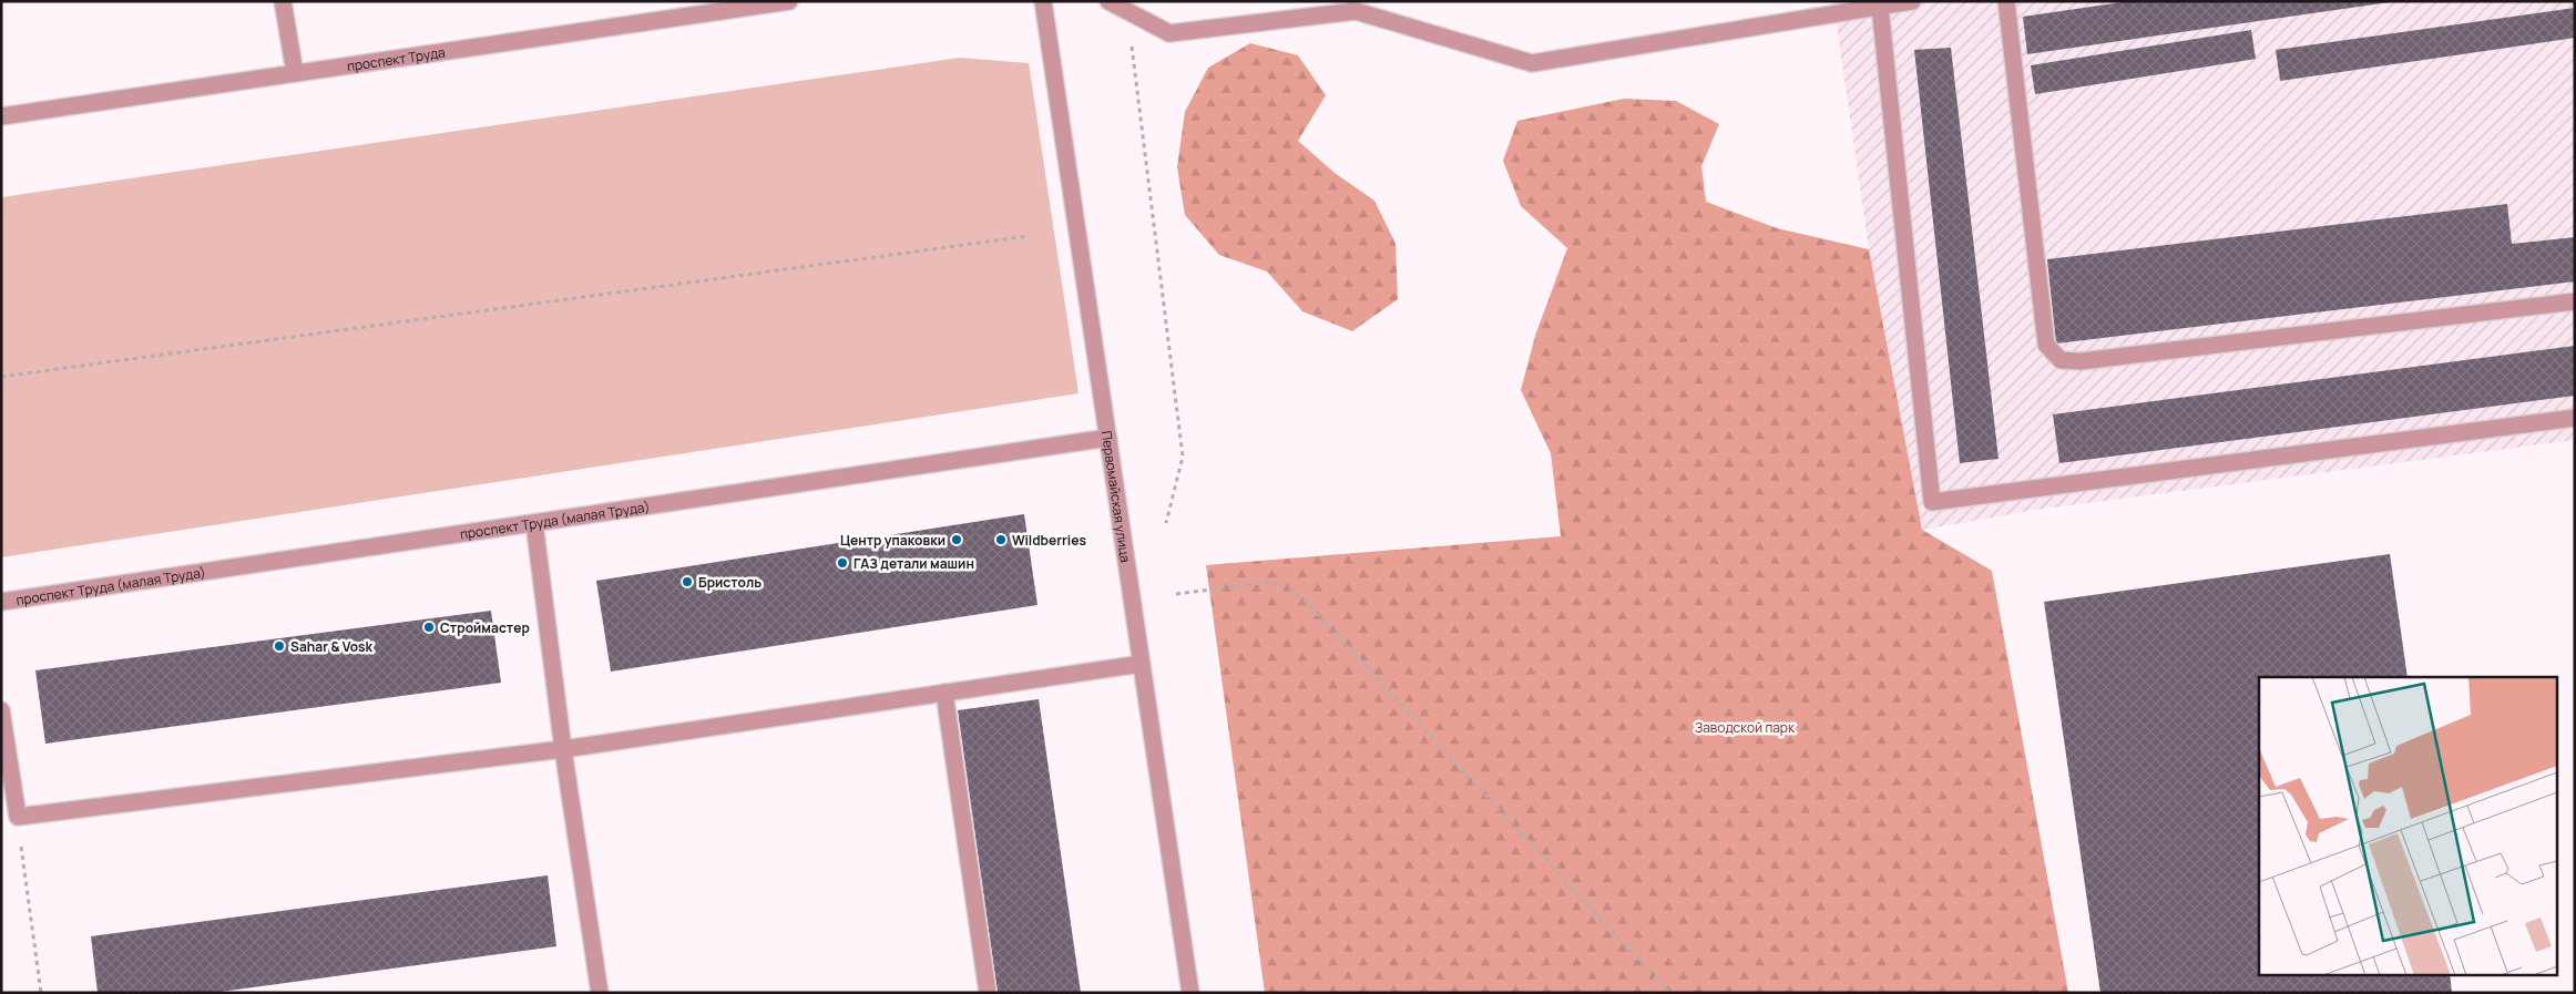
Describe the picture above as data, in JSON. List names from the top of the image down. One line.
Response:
{"streets":{"street":["проспект Труда","Первомайская улица","проспект Труда (малая Труда)"]},"crossings":[["Первомайская улица","проспект Труда (малая Труда)"]],"parks":["Заводской парк"],"places":["Центр упаковки","Wildberries","ГАЗ детали машин","Бристоль","Строймастер","Sahar & Vosk"]}
